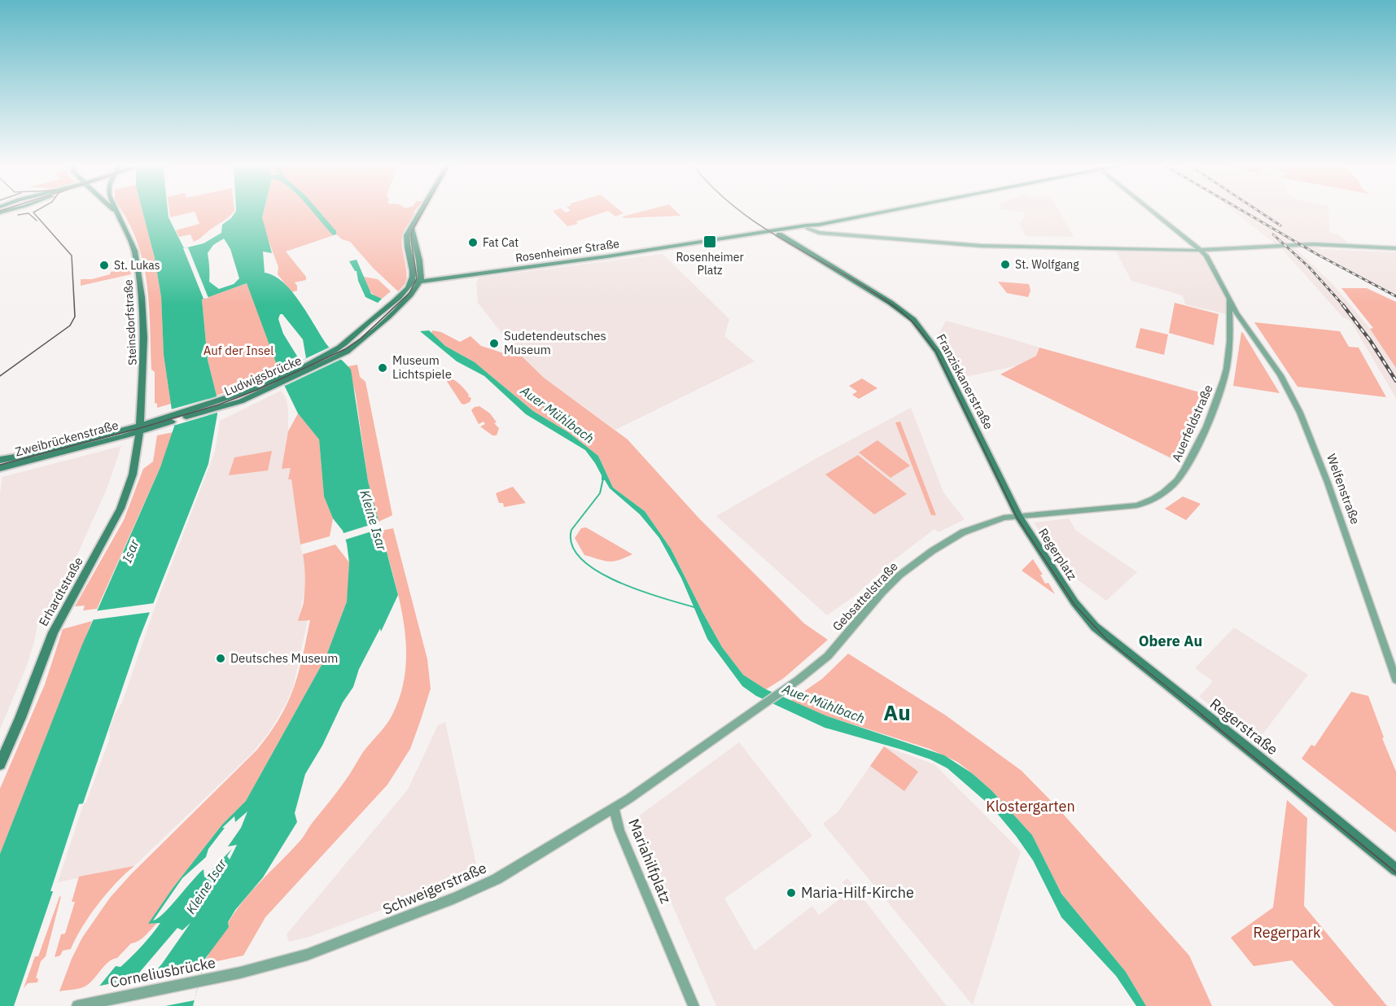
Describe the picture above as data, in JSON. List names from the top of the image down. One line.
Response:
{"streets":{"main road":["Rosenheimer Straße","Steinsdorfstraße","Ludwigsbrücke","Franziskanerstraße","Zweibrückenstraße","Regerplatz","Erhardtstraße","Regerstraße"],"street":["Auerfeldstraße","Welfenstraße","Gebsattelstraße","Mariahilfplatz","Schweigerstraße","Corneliusbrücke"]},"crossings":[["Rosenheimer Straße","Franziskanerstraße"],["Steinsdorfstraße","Ludwigsbrücke"],["Steinsdorfstraße","Zweibrückenstraße"],["Steinsdorfstraße","Erhardtstraße"],["Ludwigsbrücke","Zweibrückenstraße"],["Ludwigsbrücke","Erhardtstraße"],["Franziskanerstraße","Regerplatz"],["Franziskanerstraße","Gebsattelstraße"],["Auerfeldstraße","Welfenstraße"],["Auerfeldstraße","Gebsattelstraße"],["Zweibrückenstraße","Erhardtstraße"],["Regerplatz","Gebsattelstraße"],["Regerplatz","Regerstraße"],["Gebsattelstraße","Mariahilfplatz"],["Mariahilfplatz","Schweigerstraße"],["Schweigerstraße","Corneliusbrücke"]],"districts":["Obere Au","Au"],"water":["Auer Mühlbach","Kleine Isar","Isar"],"parks":["Auf der Insel","Klostergarten","Regerpark"],"places":{"transit":["Rosenheimer Platz"],"other":["Fat Cat","St. Wolfgang","St. Lukas","Sudetendeutsches Museum","Museum Lichtspiele","Deutsches Museum","Maria-Hilf-Kirche"]}}
